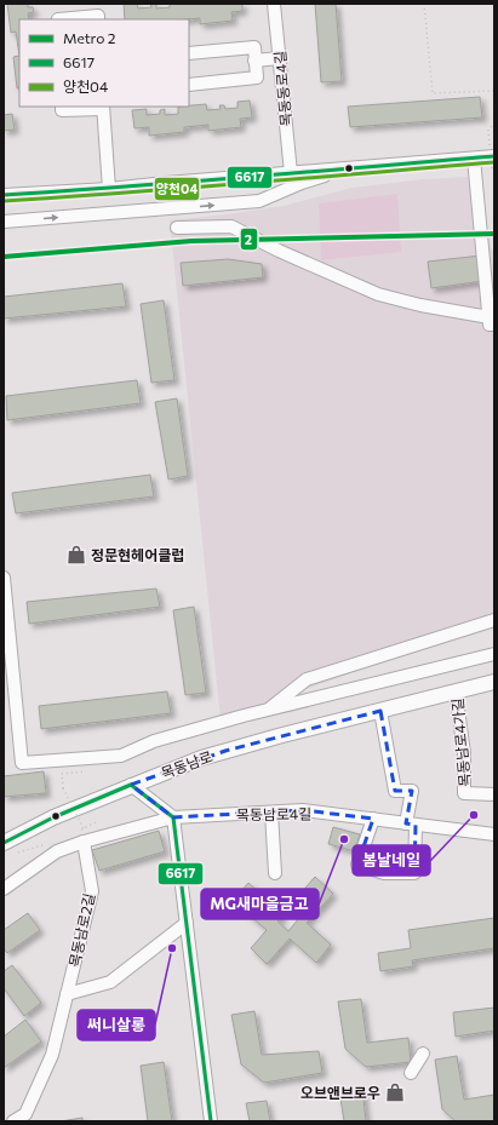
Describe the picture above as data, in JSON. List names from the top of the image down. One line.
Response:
{"streets":{"main road":["목동남로"],"street":["목동동로4길","목동남로4가길","목동남로4길","목동남로2길"]},"crossings":[["목동남로4가길","목동남로"],["목동남로4길","목동남로2길"]],"places":{"shop":["정문현헤어클럽","오브앤브로우"],"other":["봄날네일","MG새마을금고","써니살롱"]},"lines":["transit line 6617","transit line 양천04","metro line 2"],"legend":["Metro 2","6617","양천04"]}
